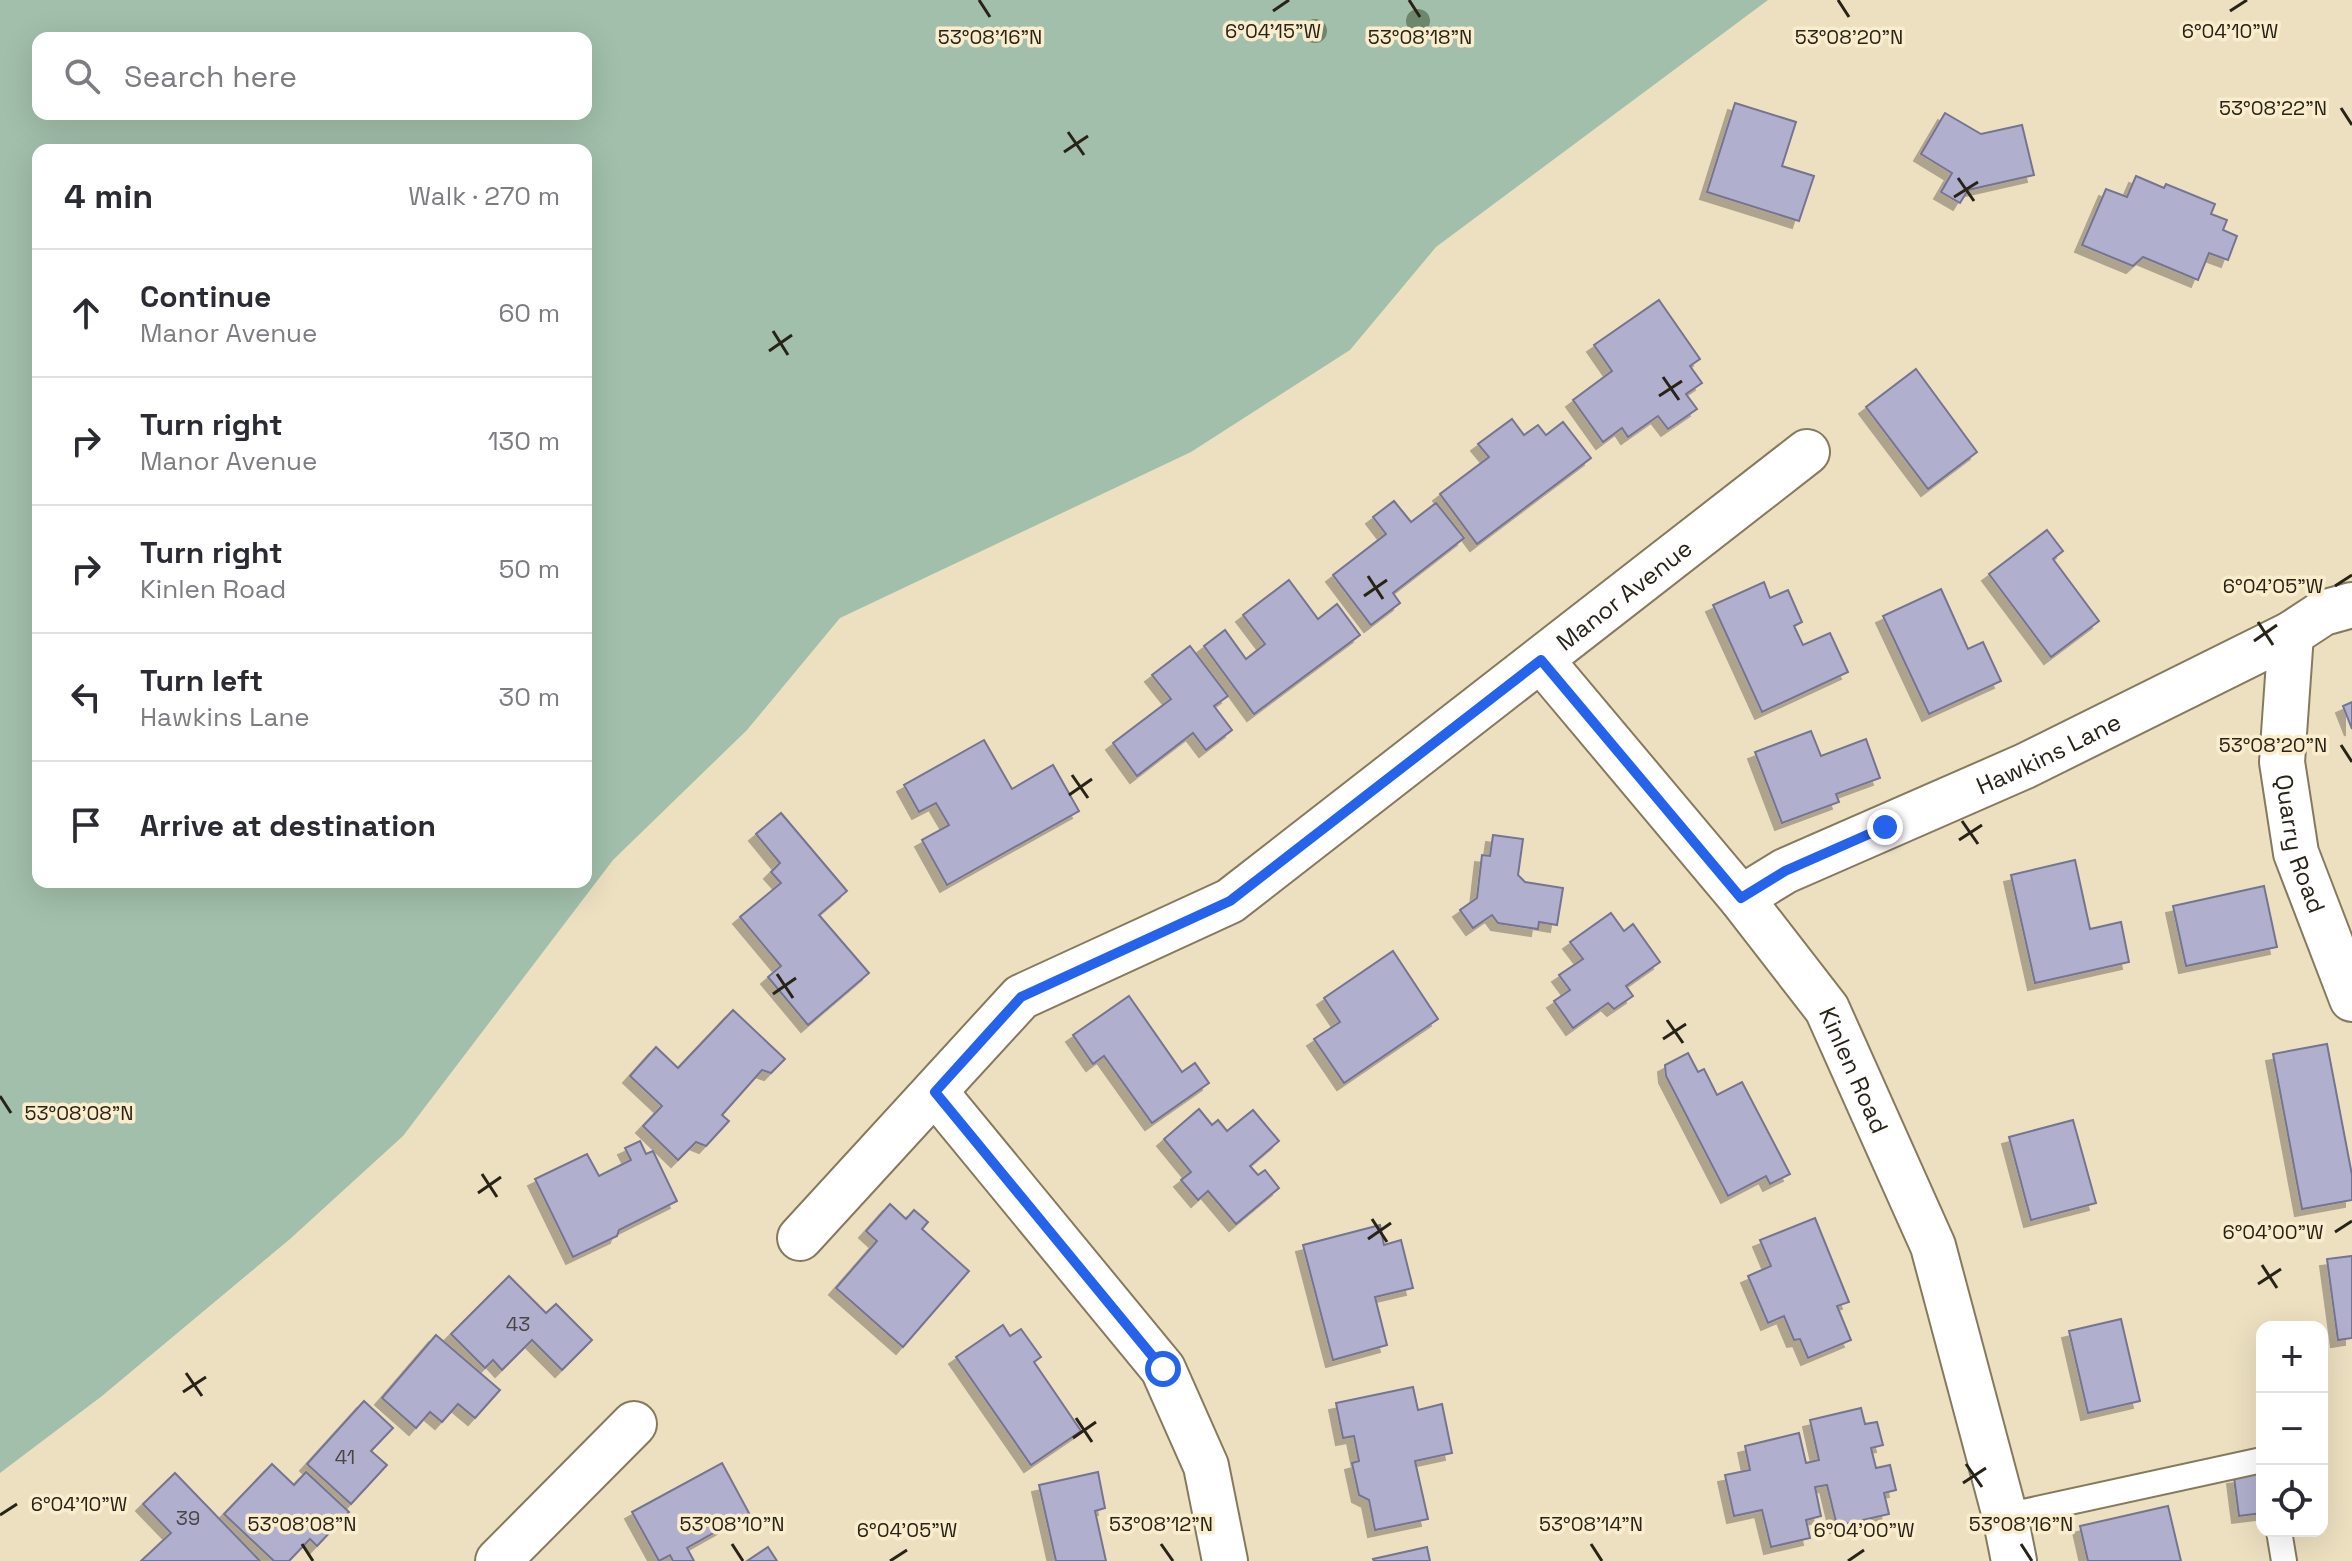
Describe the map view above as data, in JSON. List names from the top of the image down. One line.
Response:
{"streets":{"street":["Manor Avenue","Hawkins Lane","Quarry Road","Kinlen Road"]},"crossings":[["Manor Avenue","Kinlen Road"],["Hawkins Lane","Quarry Road"],["Hawkins Lane","Kinlen Road"]],"house_numbers":["43","41","39"],"page":{"search":"Search here","heading":["4 min","Walk · 270 m"],"list":[["Continue","Manor Avenue","60 m"],["Turn right","Manor Avenue","130 m"],["Turn right","Kinlen Road","50 m"],["Turn left","Hawkins Lane","30 m"],"Arrive at destination"],"map_buttons":["+","−"]},"coordinates":["6°04'10\"W","6°04'15\"W","53°08'18\"N","53°08'20\"N","53°08'16\"N","53°08'22\"N","6°04'05\"W","53°08'08\"N","6°04'00\"W","53°08'10\"N","53°08'12\"N","53°08'14\"N"]}
